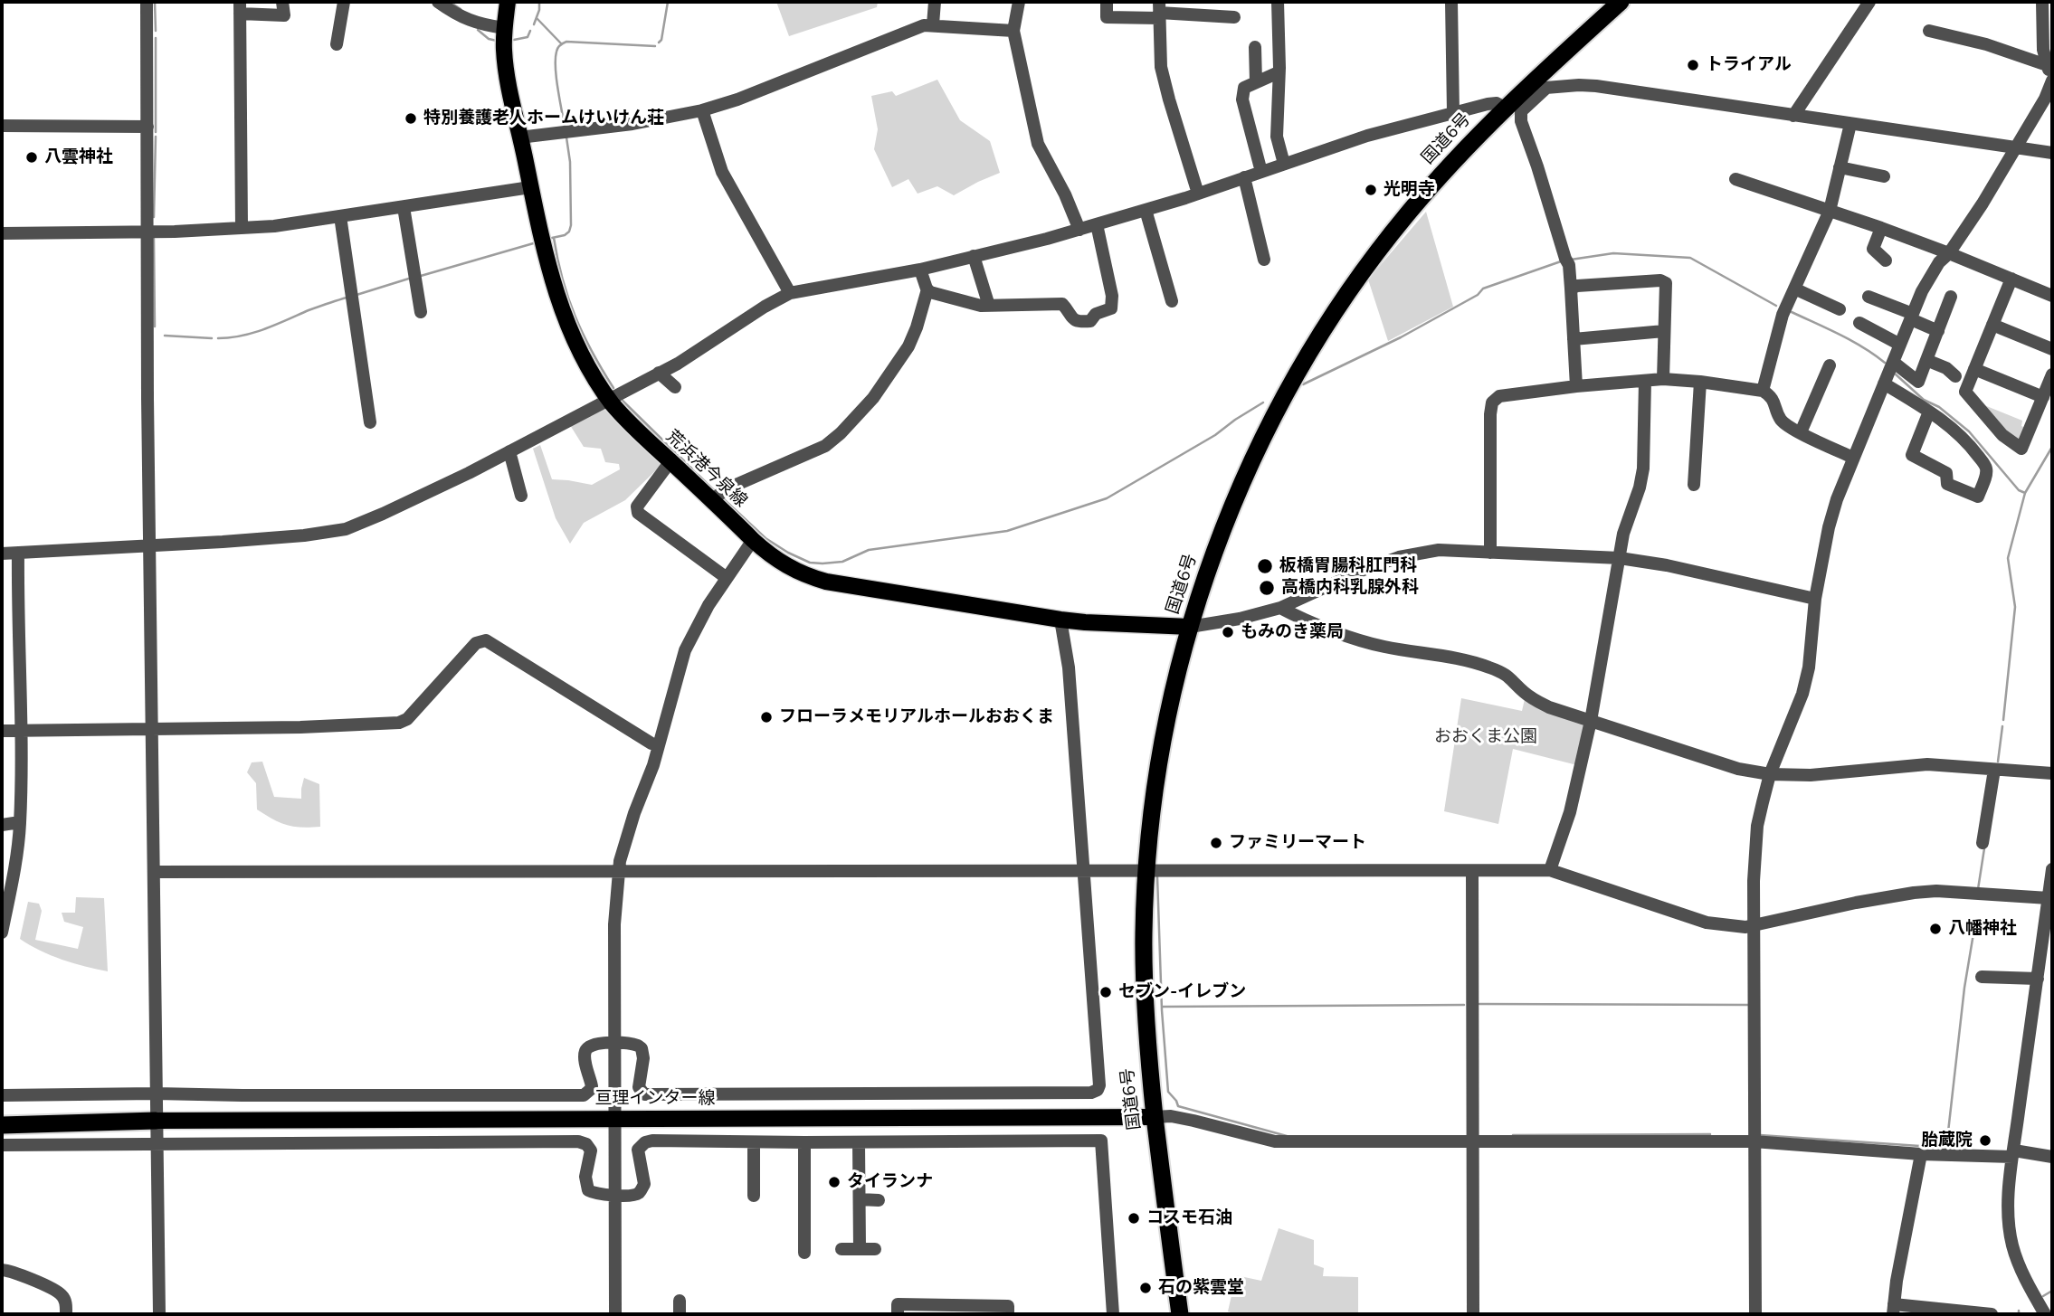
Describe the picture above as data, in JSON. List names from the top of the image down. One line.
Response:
{"streets":{"highway":["国道6号"],"main road":["荒浜港今泉線","亘理インター線"]},"crossings":[["国道6号","荒浜港今泉線"],["国道6号","亘理インター線"]],"parks":["おおくま公園"],"places":["トライアル","特別養護老人ホームけいけん荘","八雲神社","光明寺","板橋胃腸科肛門科","高橋内科乳腺外科","もみのき薬局","フローラメモリアルホールおおくま","ファミリーマート","八幡神社","セブン-イレブン","胎蔵院","タイランナ","コスモ石油","石の紫雲堂"]}
